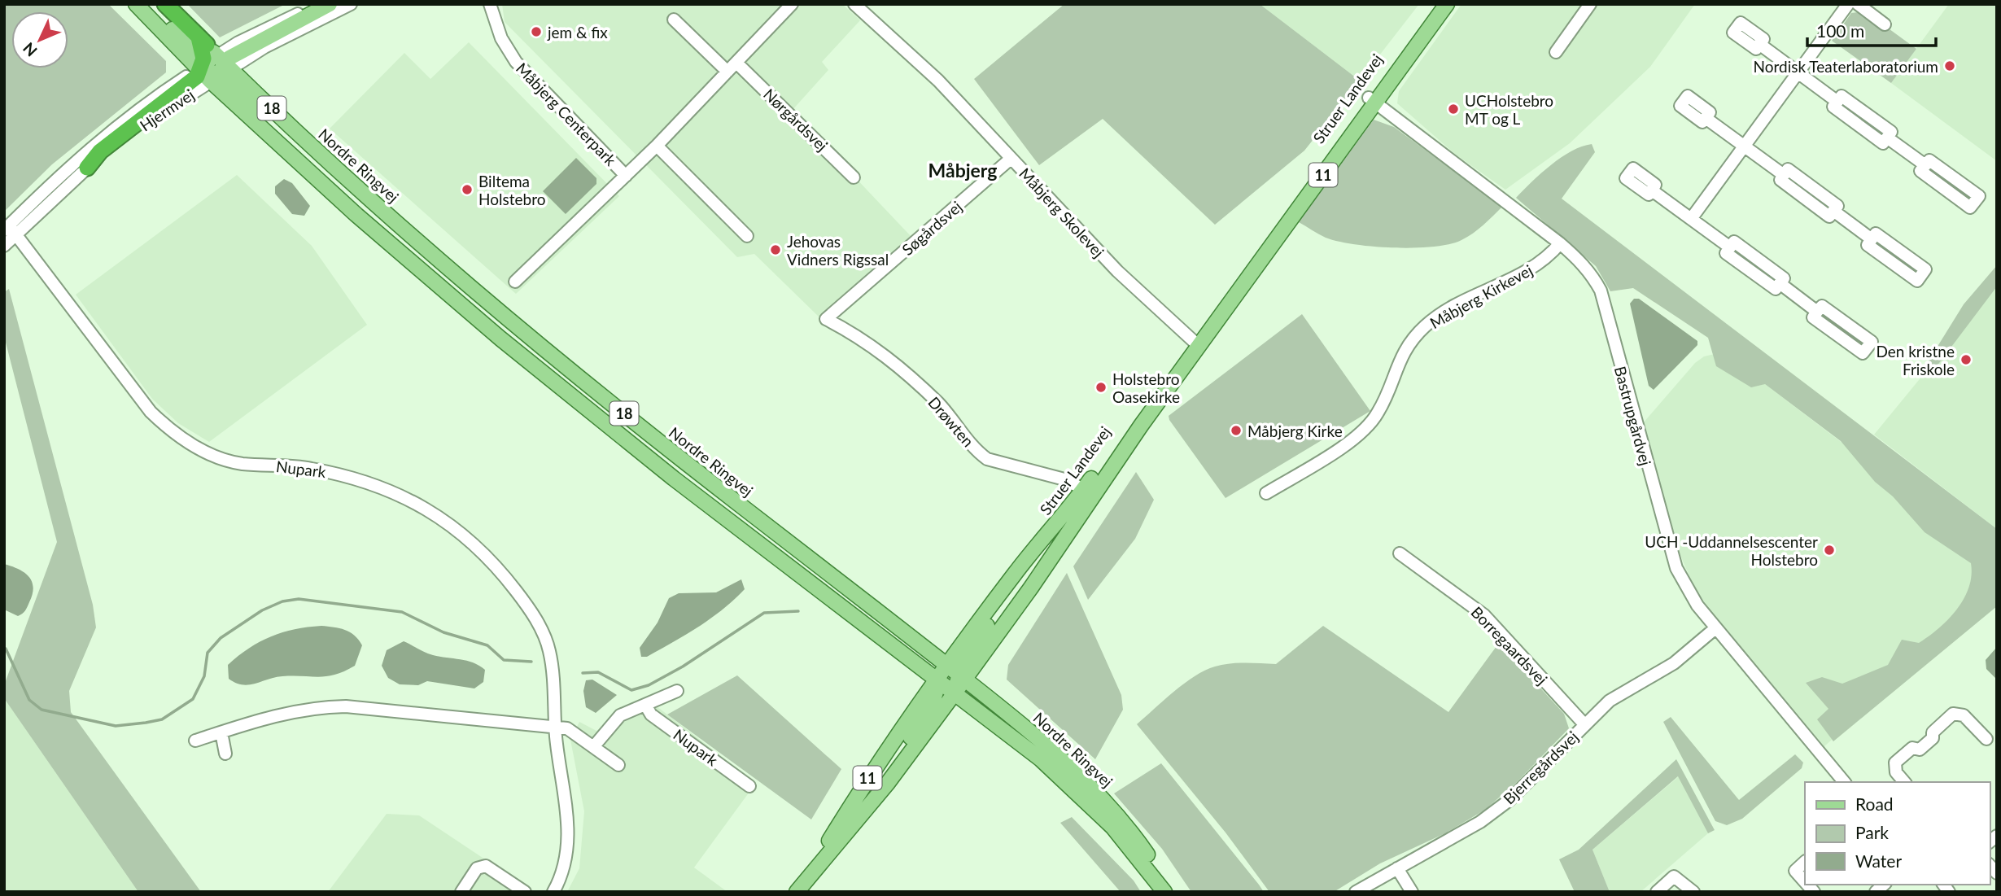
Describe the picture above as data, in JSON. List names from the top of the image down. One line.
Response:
{"streets":{"highway":["18"],"main road":["Struer Landevej","Nordre Ringvej","11"],"street":["Hjermvej","Måbjerg Centerpark","Nørgårdsvej","Måbjerg Skolevej","Søgårdsvej","Måbjerg Kirkevej","Bastrupgårdvej","Drøwten","Nupark","Borregaardsvej","Bjerregårdsvej"]},"crossings":[["Struer Landevej","Nordre Ringvej"],["Struer Landevej","Måbjerg Skolevej"],["Struer Landevej","Bastrupgårdvej"],["Struer Landevej","Drøwten"],["18","Hjermvej"],["18","Nordre Ringvej"],["Hjermvej","Nordre Ringvej"],["Hjermvej","Nupark"],["Måbjerg Skolevej","Søgårdsvej"],["Søgårdsvej","Drøwten"],["Måbjerg Kirkevej","Bastrupgårdvej"],["Bastrupgårdvej","Bjerregårdsvej"],["Borregaardsvej","Bjerregårdsvej"]],"districts":["Måbjerg"],"places":["jem & fix","Nordisk Teaterlaboratorium","UCHolstebro MT og L","Biltema Holstebro","Jehovas Vidners Rigssal","Den kristne Friskole","Holstebro Oasekirke","Måbjerg Kirke","UCH -Uddannelsescenter Holstebro"],"legend":["Road","Park","Water"],"scale_bar":"100 m","north":"bottom left"}
